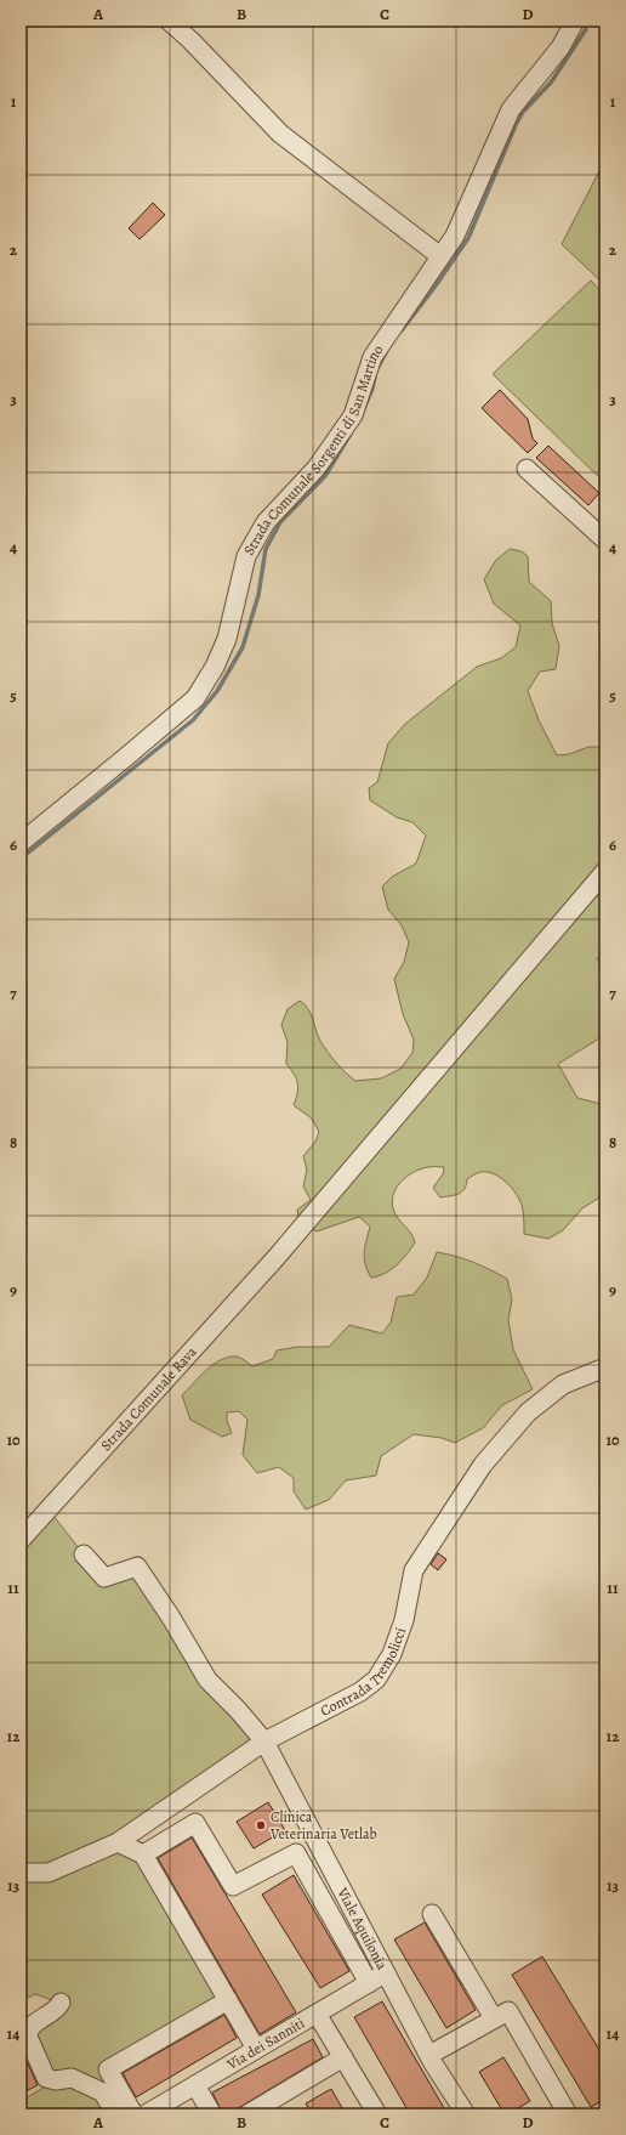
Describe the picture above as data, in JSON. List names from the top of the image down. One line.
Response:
{"streets":{"street":["Strada Comunale Sorgenti di San Martino","Strada Comunale Rava","Contrada Tremolicci","Viale Aquilonia","Via dei Sanniti"]},"crossings":[["Contrada Tremolicci","Viale Aquilonia"],["Viale Aquilonia","Via dei Sanniti"]],"places":["Clinica Veterinaria Vetlab"],"grid":{"columns":["A","B","C","D"],"rows":["1","2","3","4","5","6","7","8","9","10","11","12","13","14"]}}
